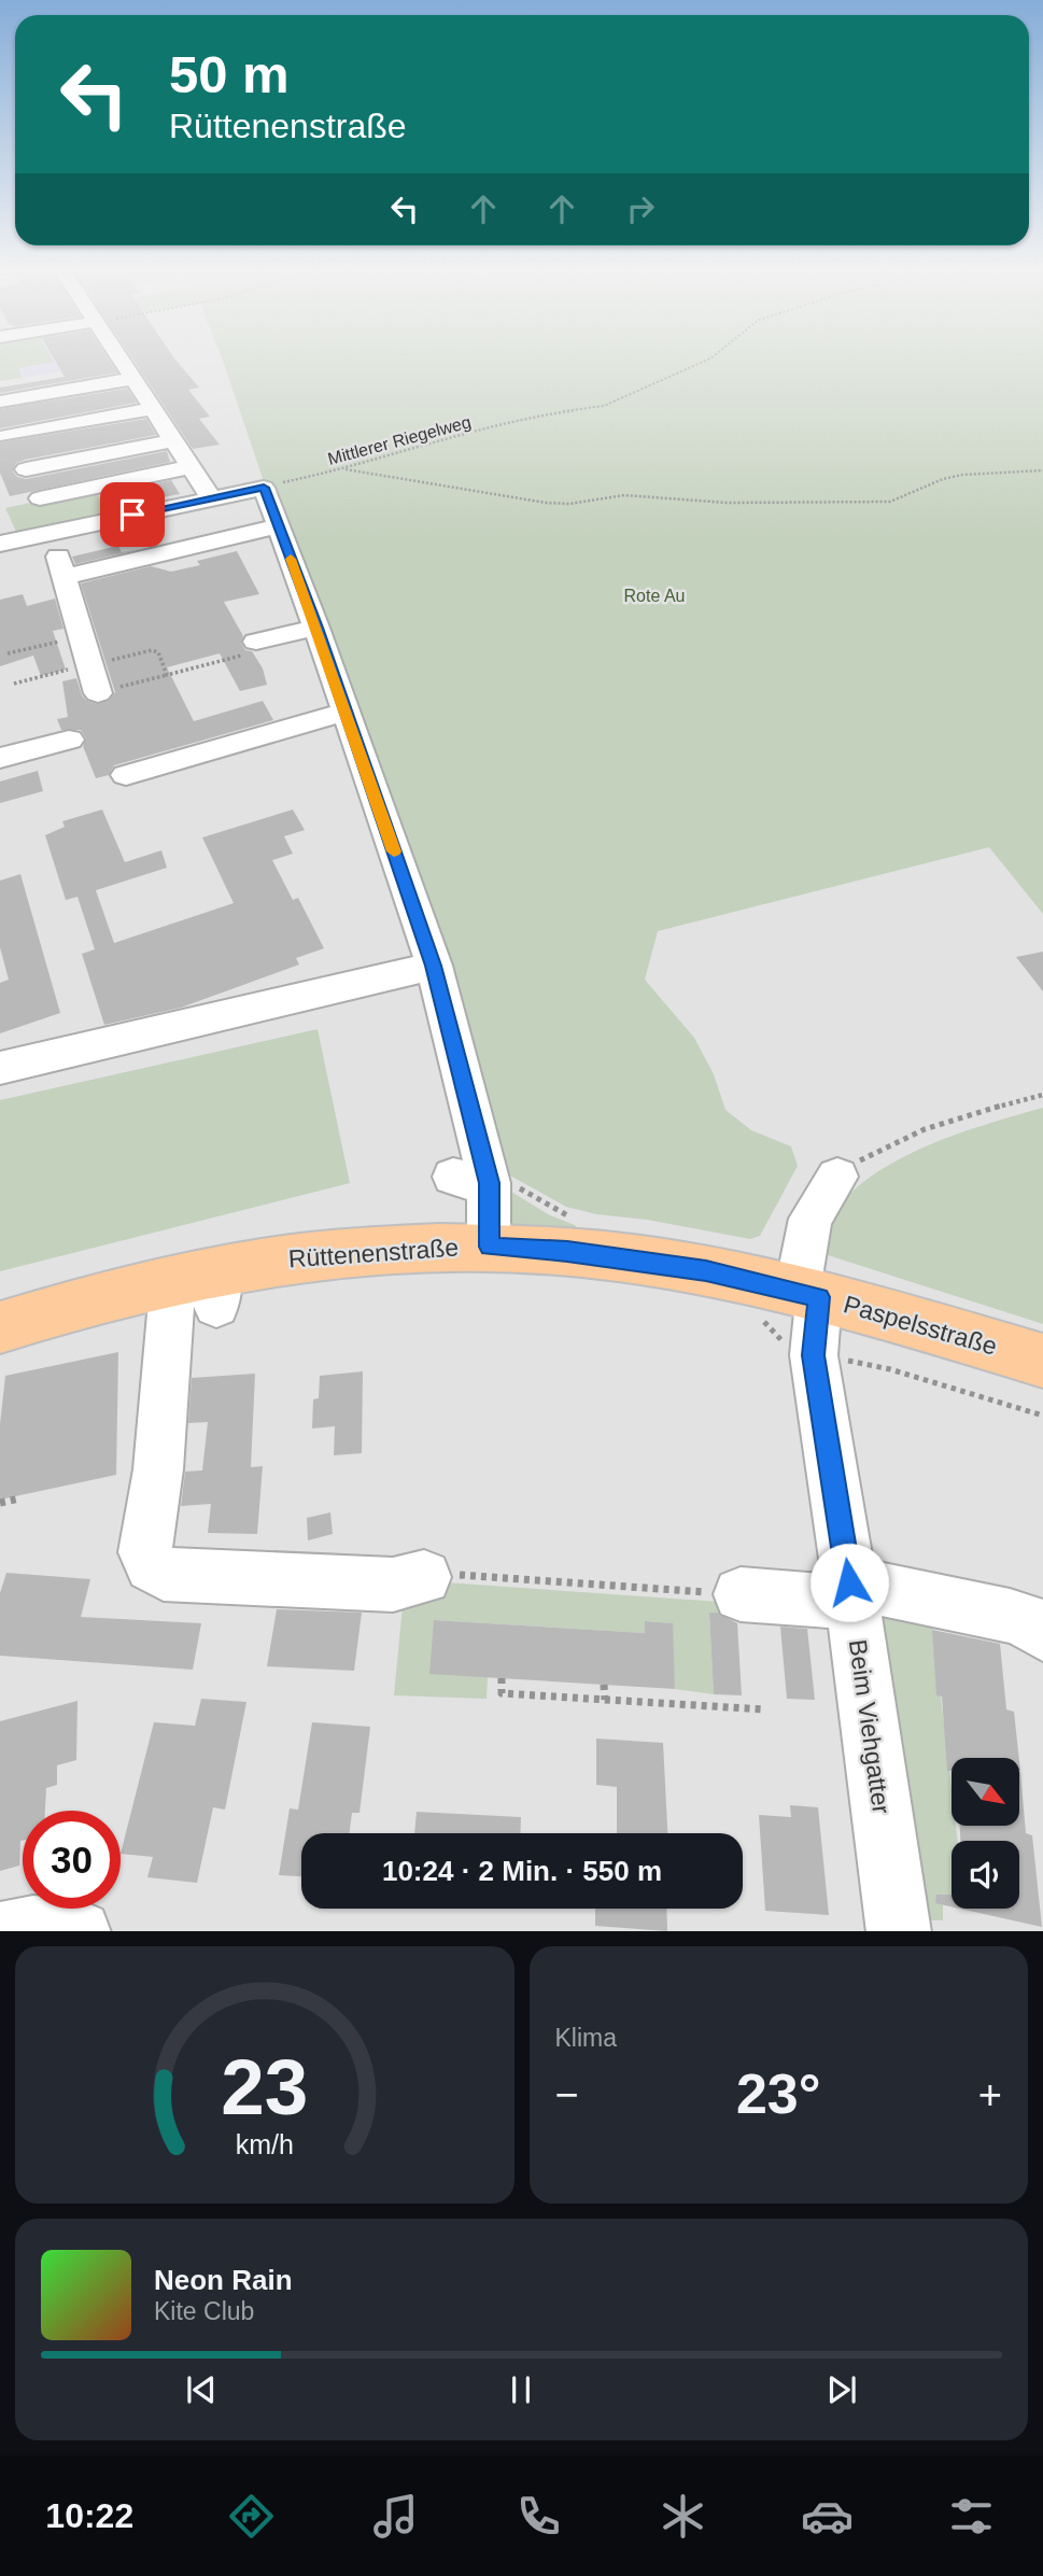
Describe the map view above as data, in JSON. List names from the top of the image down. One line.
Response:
{"streets":{"main road":["Rüttenenstraße","Paspelsstraße"],"street":["Beim Viehgatter"],"path":["Mittlerer Riegelweg"]},"crossings":[["Rüttenenstraße","Paspelsstraße"],["Rüttenenstraße","Beim Viehgatter"],["Paspelsstraße","Beim Viehgatter"]],"parks":["Rote Au"],"north":"bottom right","page":{"turn":["50 m","Rüttenenstraße"],"limit":"30","trip":"10:24 · 2 Min. · 550 m","tile":"Klima","heat":["−","23°","+"],"song":["Neon Rain","Kite Club"],"tabs":"10:22","gauge":["23","km/h"]}}
